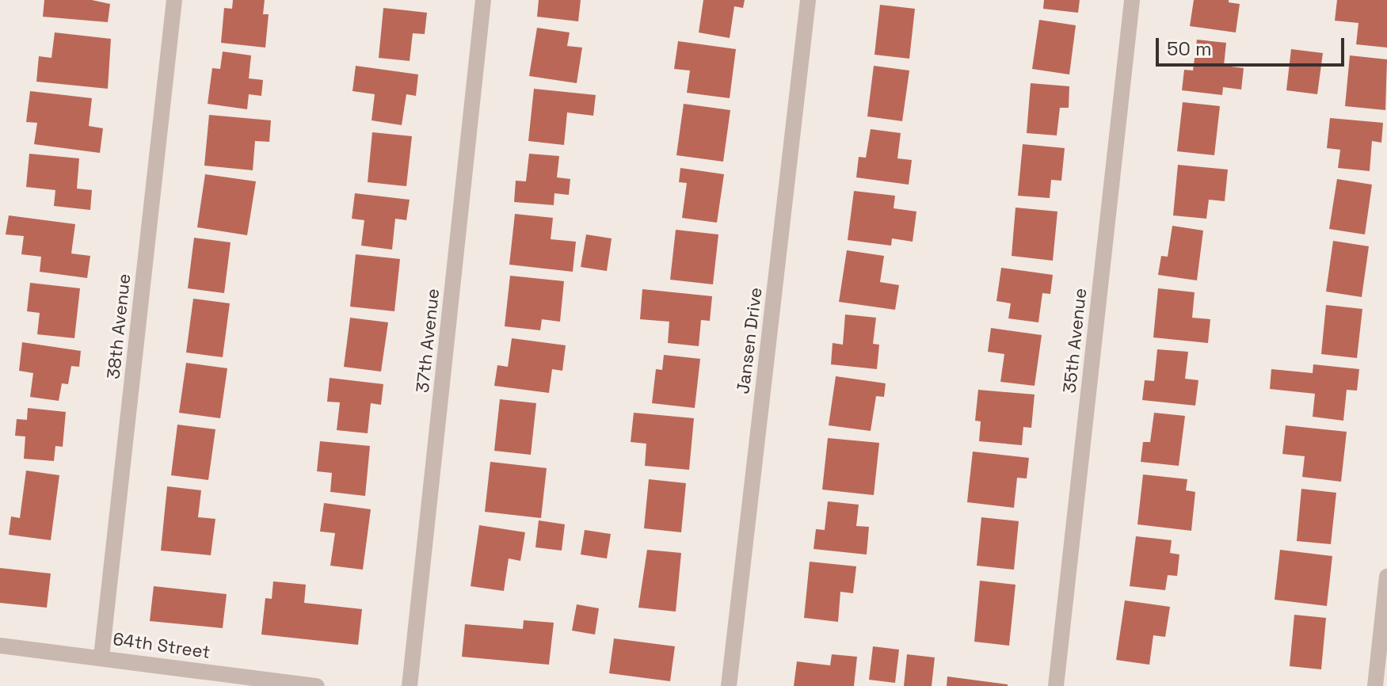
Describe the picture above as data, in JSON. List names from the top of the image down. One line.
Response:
{"streets":{"street":["38th Avenue","37th Avenue","Jansen Drive","35th Avenue","64th Street"]},"crossings":[["38th Avenue","64th Street"]],"scale_bar":"50 m"}
